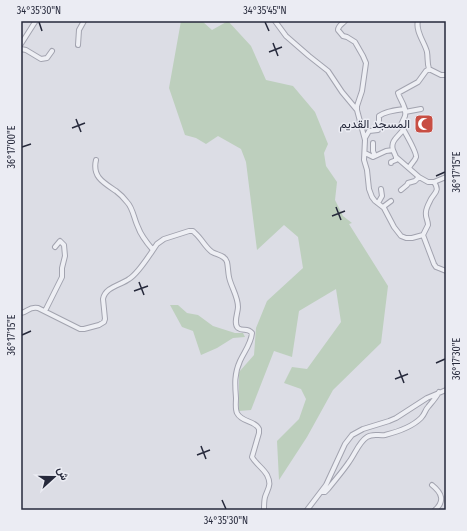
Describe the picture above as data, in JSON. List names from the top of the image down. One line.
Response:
{"places":{"mosque":["المسجد القديم"]},"north":"right","coordinates":["34°35'30\"N","34°35'45\"N","36°17'00\"E","36°17'15\"E","36°17'30\"E"]}
